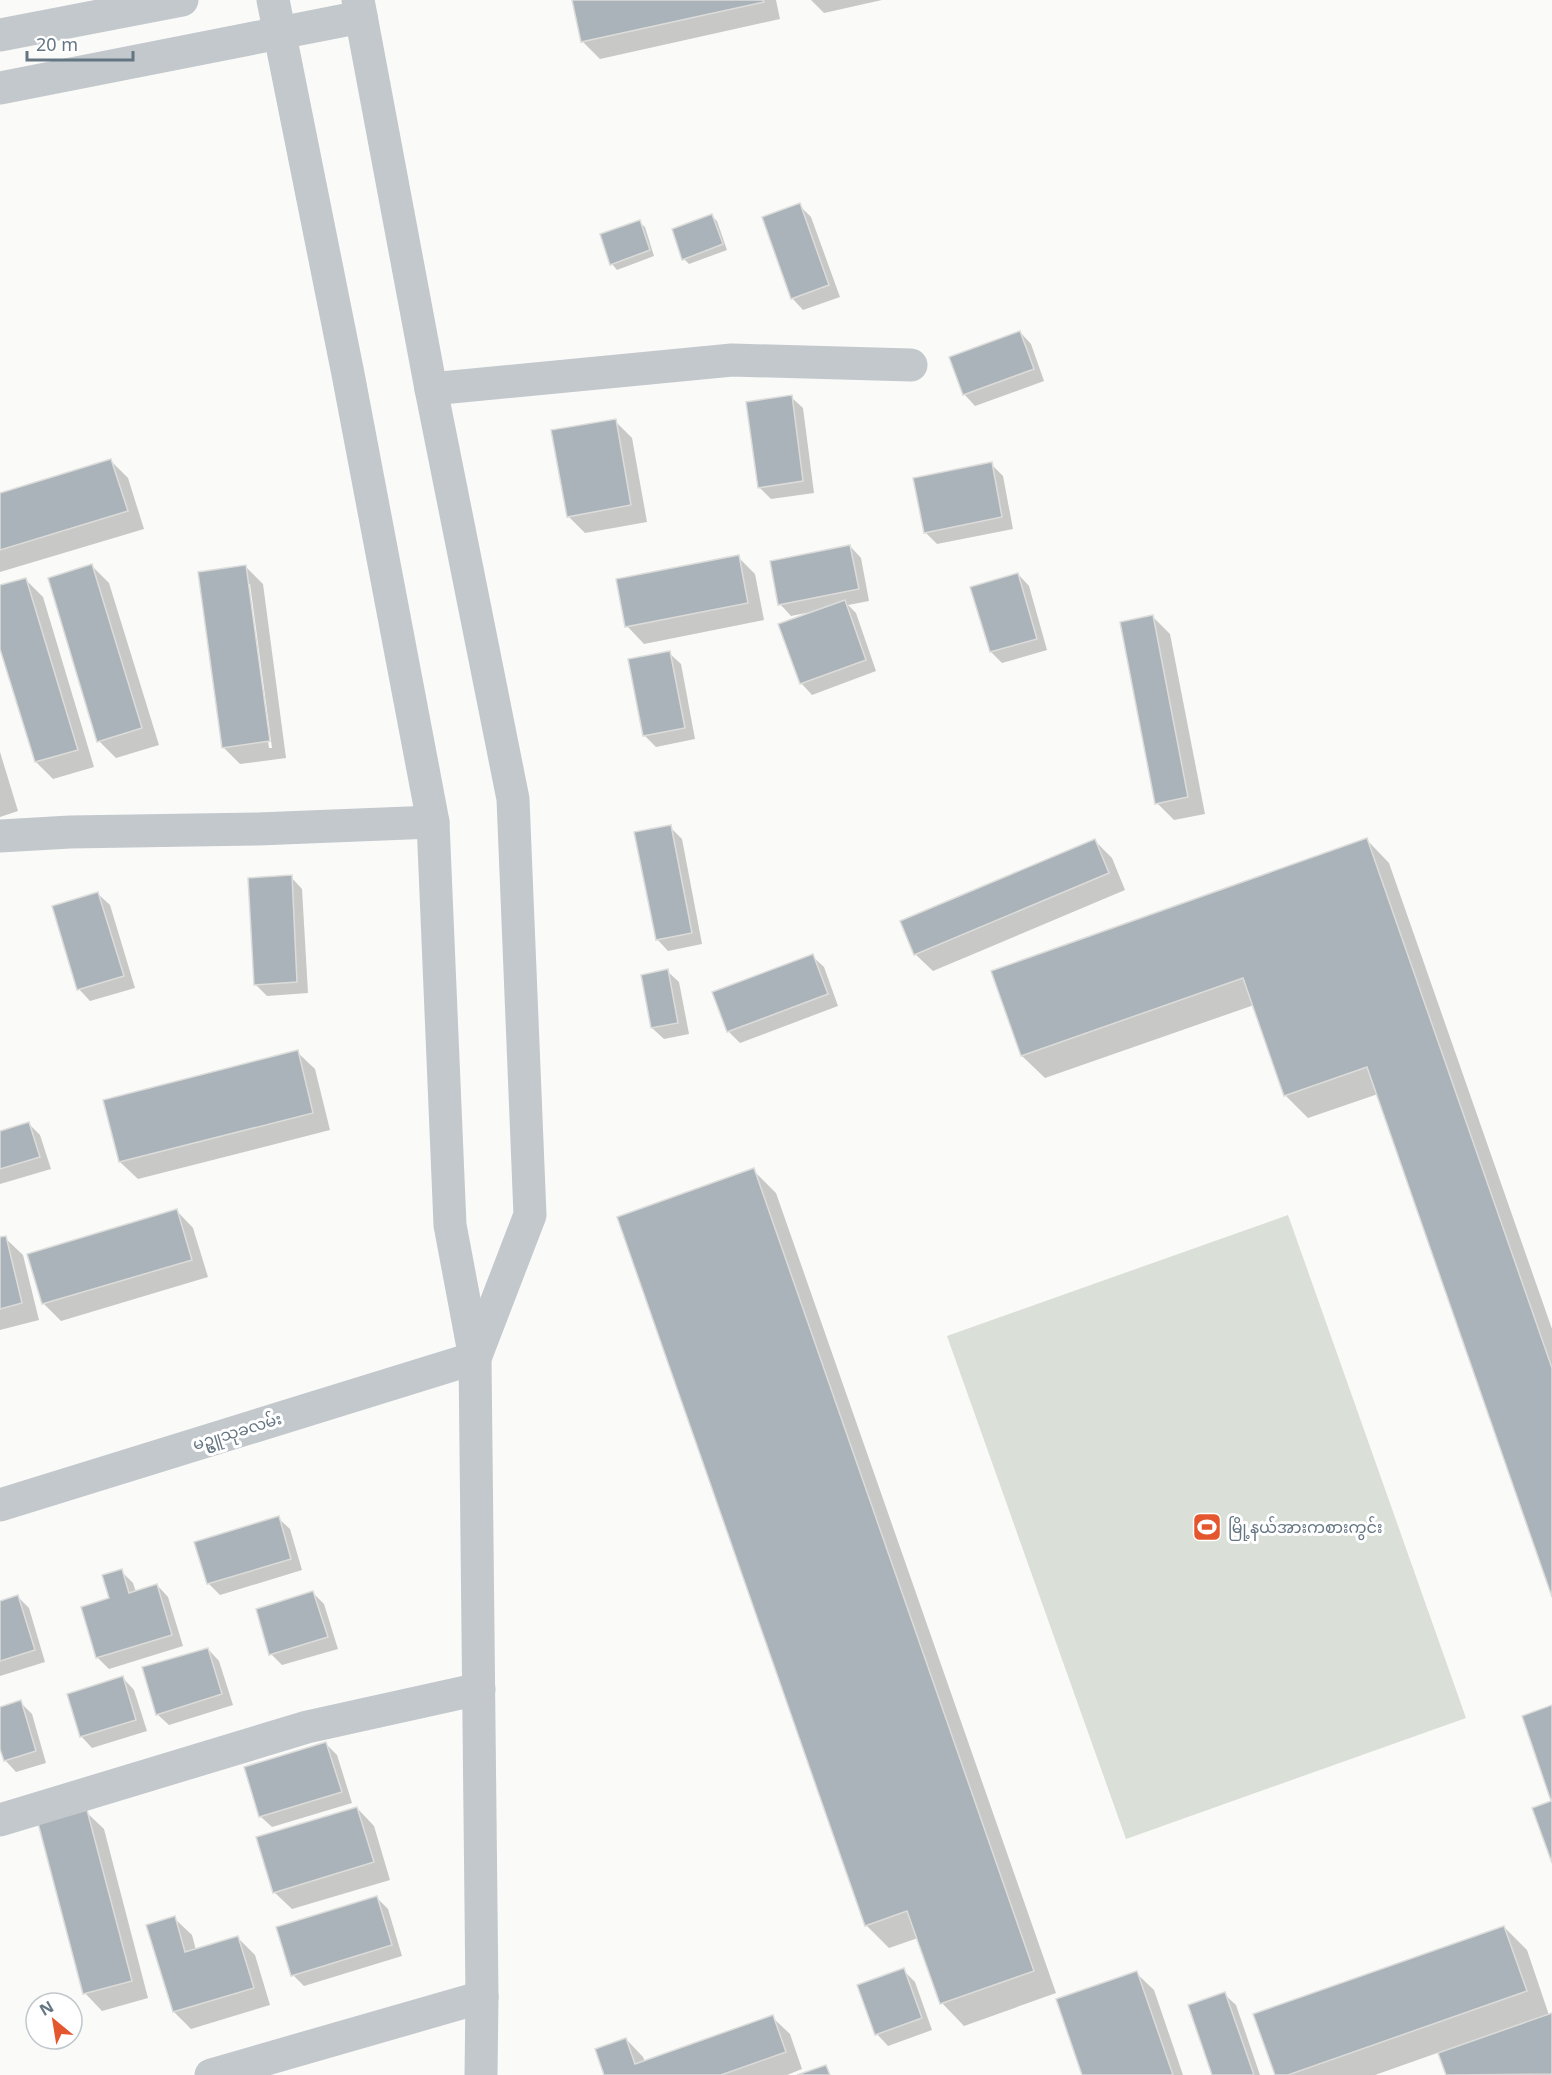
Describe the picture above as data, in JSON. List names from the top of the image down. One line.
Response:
{"streets":{"street":["မဥ္ဇူသုခလမ်း"]},"places":{"sports":["မြို့နယ်အားကစားကွင်း"]},"scale_bar":"20 m","north":"top left"}
